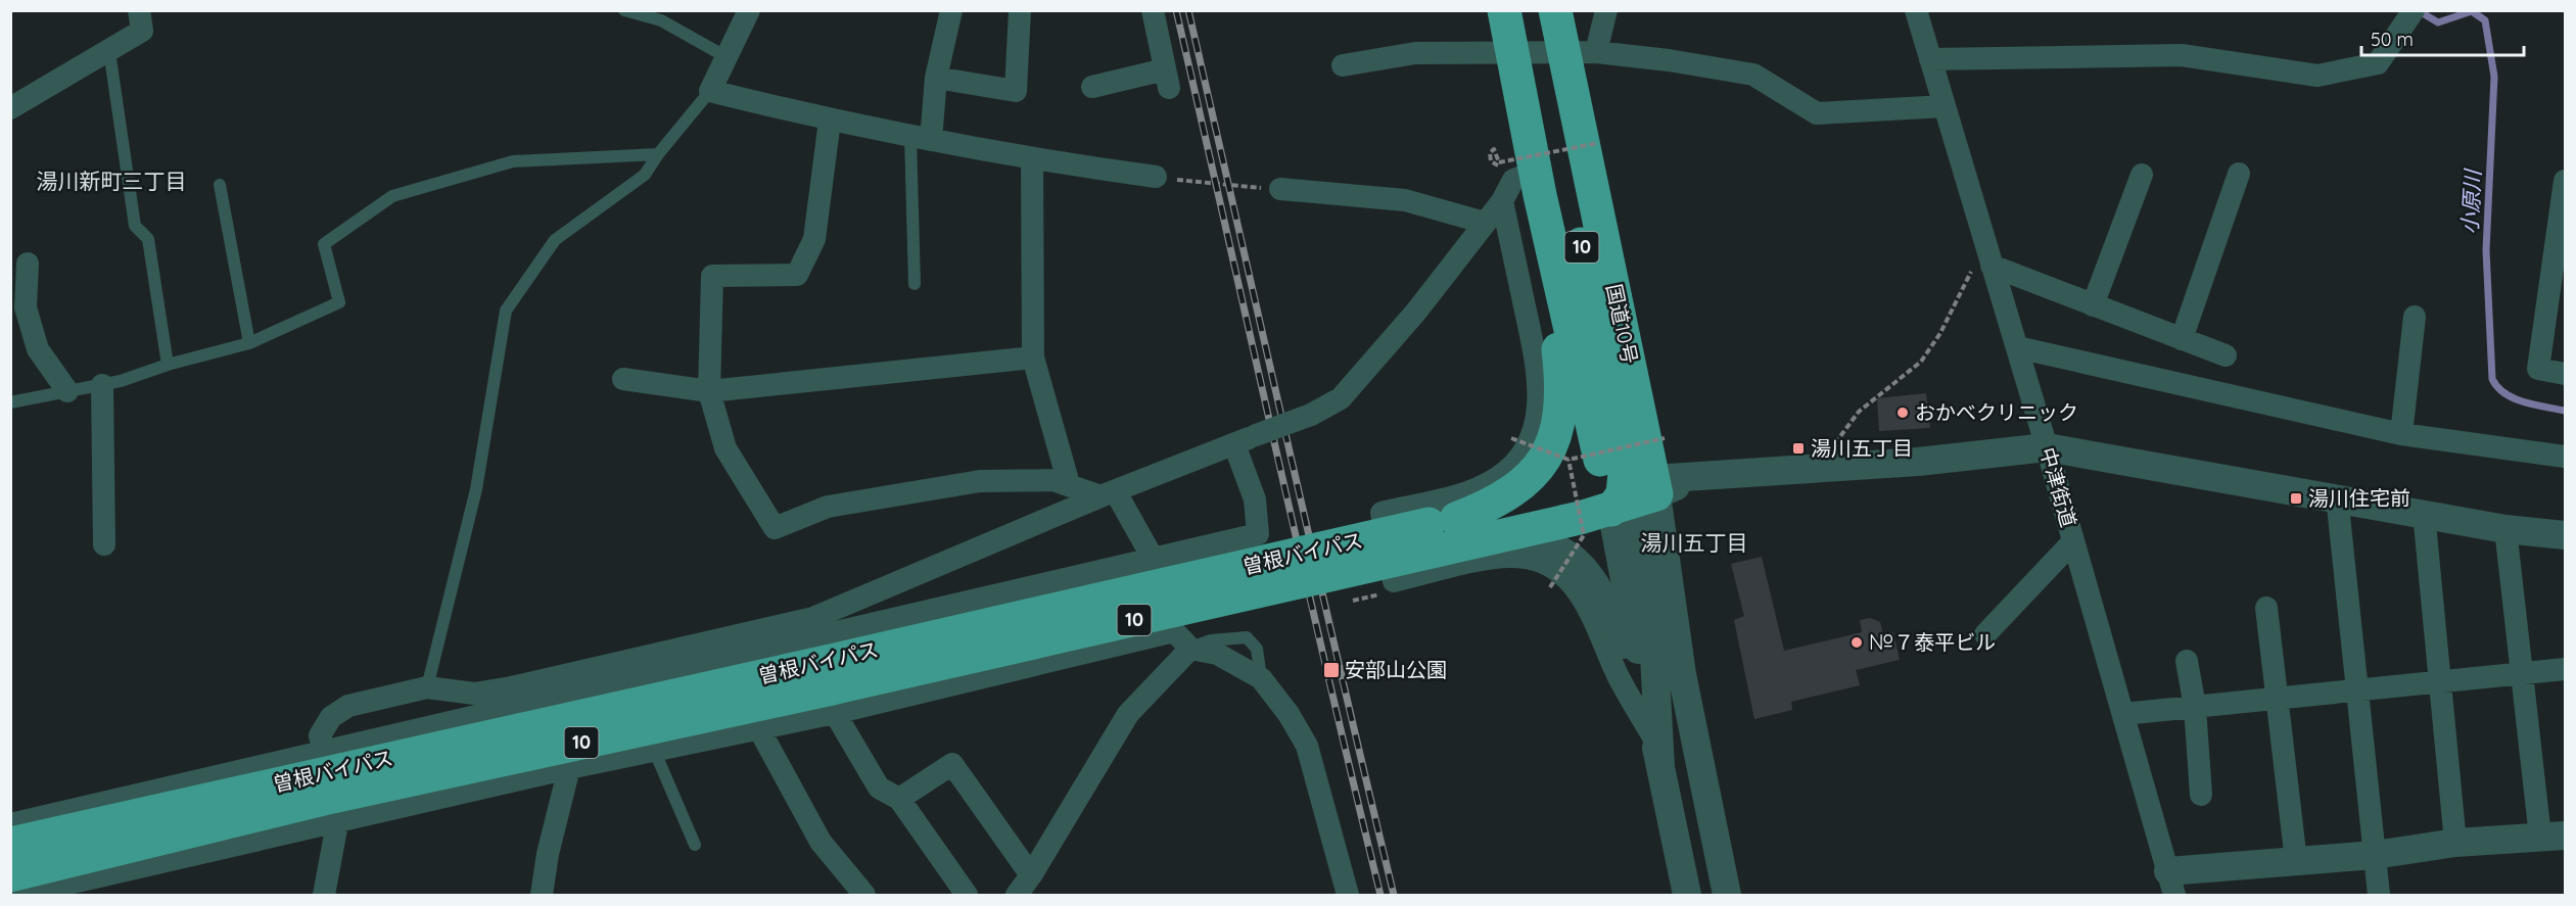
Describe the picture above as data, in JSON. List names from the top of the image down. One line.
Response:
{"streets":{"highway":["10","国道10号","曽根バイパス"],"street":["中津街道"]},"crossings":[["10","国道10号"],["10","曽根バイパス"],["国道10号","曽根バイパス"]],"districts":["湯川新町三丁目","湯川五丁目"],"water":["小原川"],"places":{"other":["おかべクリニック","№７泰平ビル"],"transit":["湯川五丁目","湯川住宅前","安部山公園"]},"scale_bar":"50 m"}
